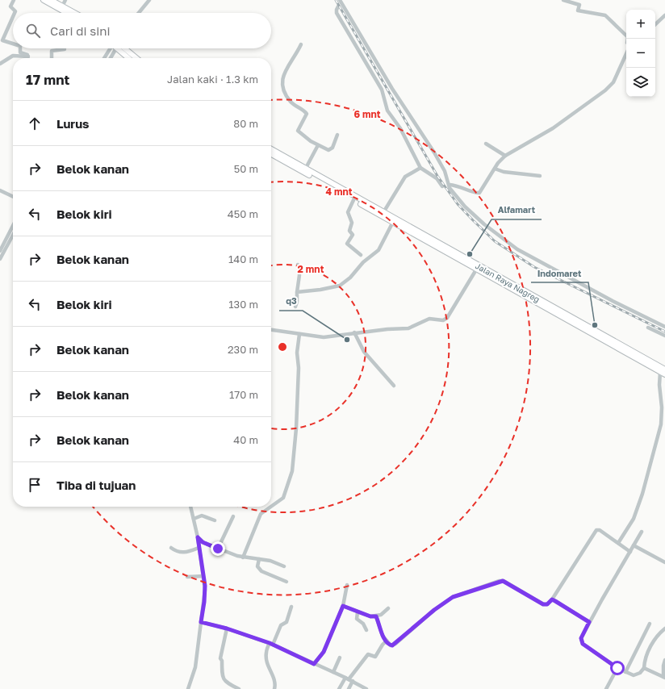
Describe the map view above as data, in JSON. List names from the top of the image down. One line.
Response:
{"streets":{"highway":["Jalan Raya Nagreg"]},"places":["Alfamart","Indomaret","q3"],"page":{"map_buttons":["+","−"],"search":"Cari di sini","heading":["17 mnt","Jalan kaki · 1.3 km"],"list":[["Lurus","80 m"],["Belok kanan","50 m"],["Belok kiri","450 m"],["Belok kanan","140 m"],["Belok kiri","130 m"],["Belok kanan","230 m"],["Belok kanan","170 m"],["Belok kanan","40 m"],"Tiba di tujuan"]},"rings":["6 mnt","4 mnt","2 mnt"]}
